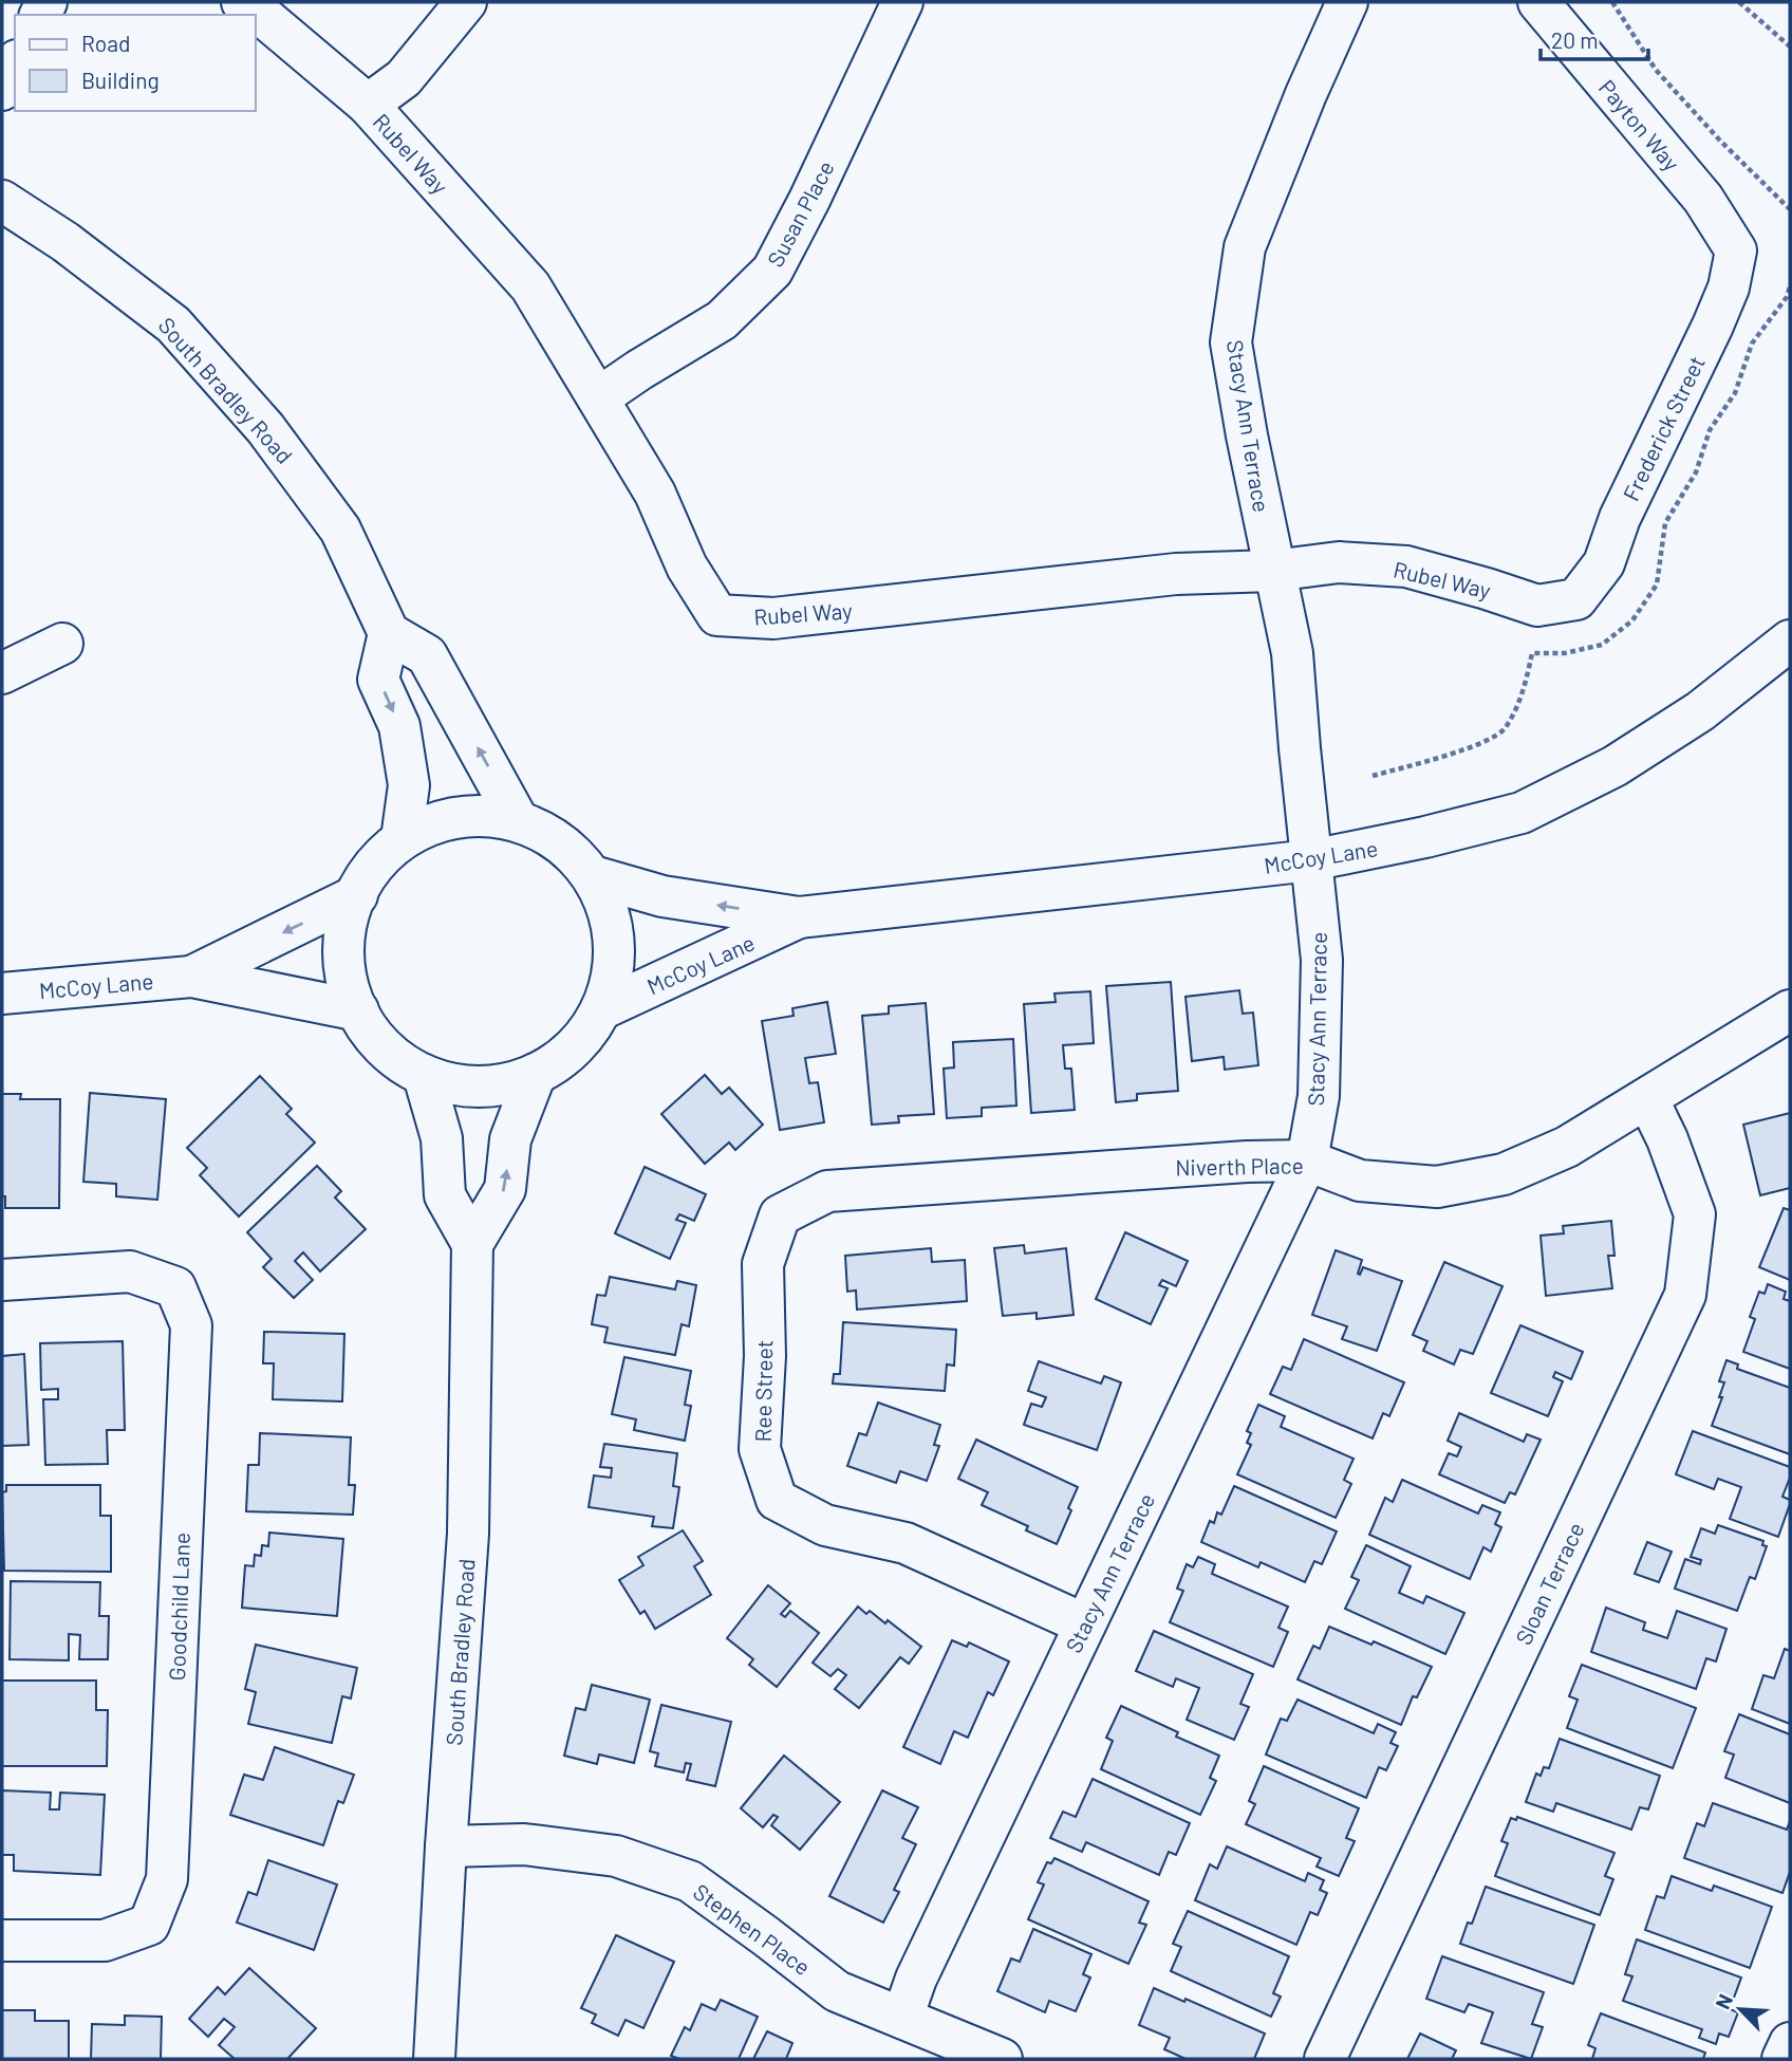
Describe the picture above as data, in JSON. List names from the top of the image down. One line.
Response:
{"streets":{"street":["Payton Way","Rubel Way","Susan Place","South Bradley Road","Stacy Ann Terrace","Frederick Street","McCoy Lane","Niverth Place","Ree Street","Sloan Terrace","Goodchild Lane","Stephen Place"]},"crossings":[["Payton Way","Frederick Street"],["Rubel Way","Susan Place"],["Rubel Way","Stacy Ann Terrace"],["Rubel Way","Frederick Street"],["South Bradley Road","Stephen Place"],["Stacy Ann Terrace","McCoy Lane"],["Stacy Ann Terrace","Niverth Place"],["Stacy Ann Terrace","Ree Street"],["Stacy Ann Terrace","Stephen Place"],["Niverth Place","Ree Street"],["Niverth Place","Sloan Terrace"]],"legend":["Road","Building"],"scale_bar":"20 m","north":"top left"}
